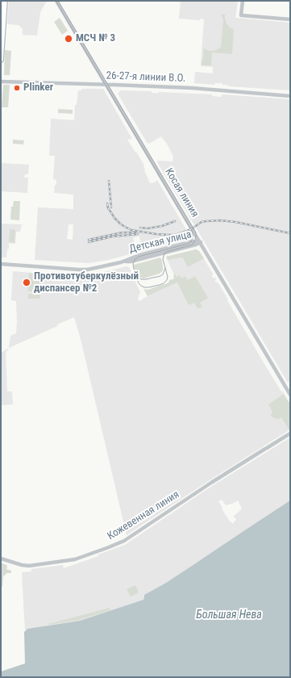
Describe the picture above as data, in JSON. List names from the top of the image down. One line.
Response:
{"streets":{"street":["26-27-я линии В.О.","Косая линия","Детская улица","Кожевенная линия"]},"crossings":[["26-27-я линии В.О.","Косая линия"],["Косая линия","Детская улица"]],"water":["Большая Нева"],"places":["МСЧ № 3","Plinker","Противотуберкулёзный диспансер №2"]}
